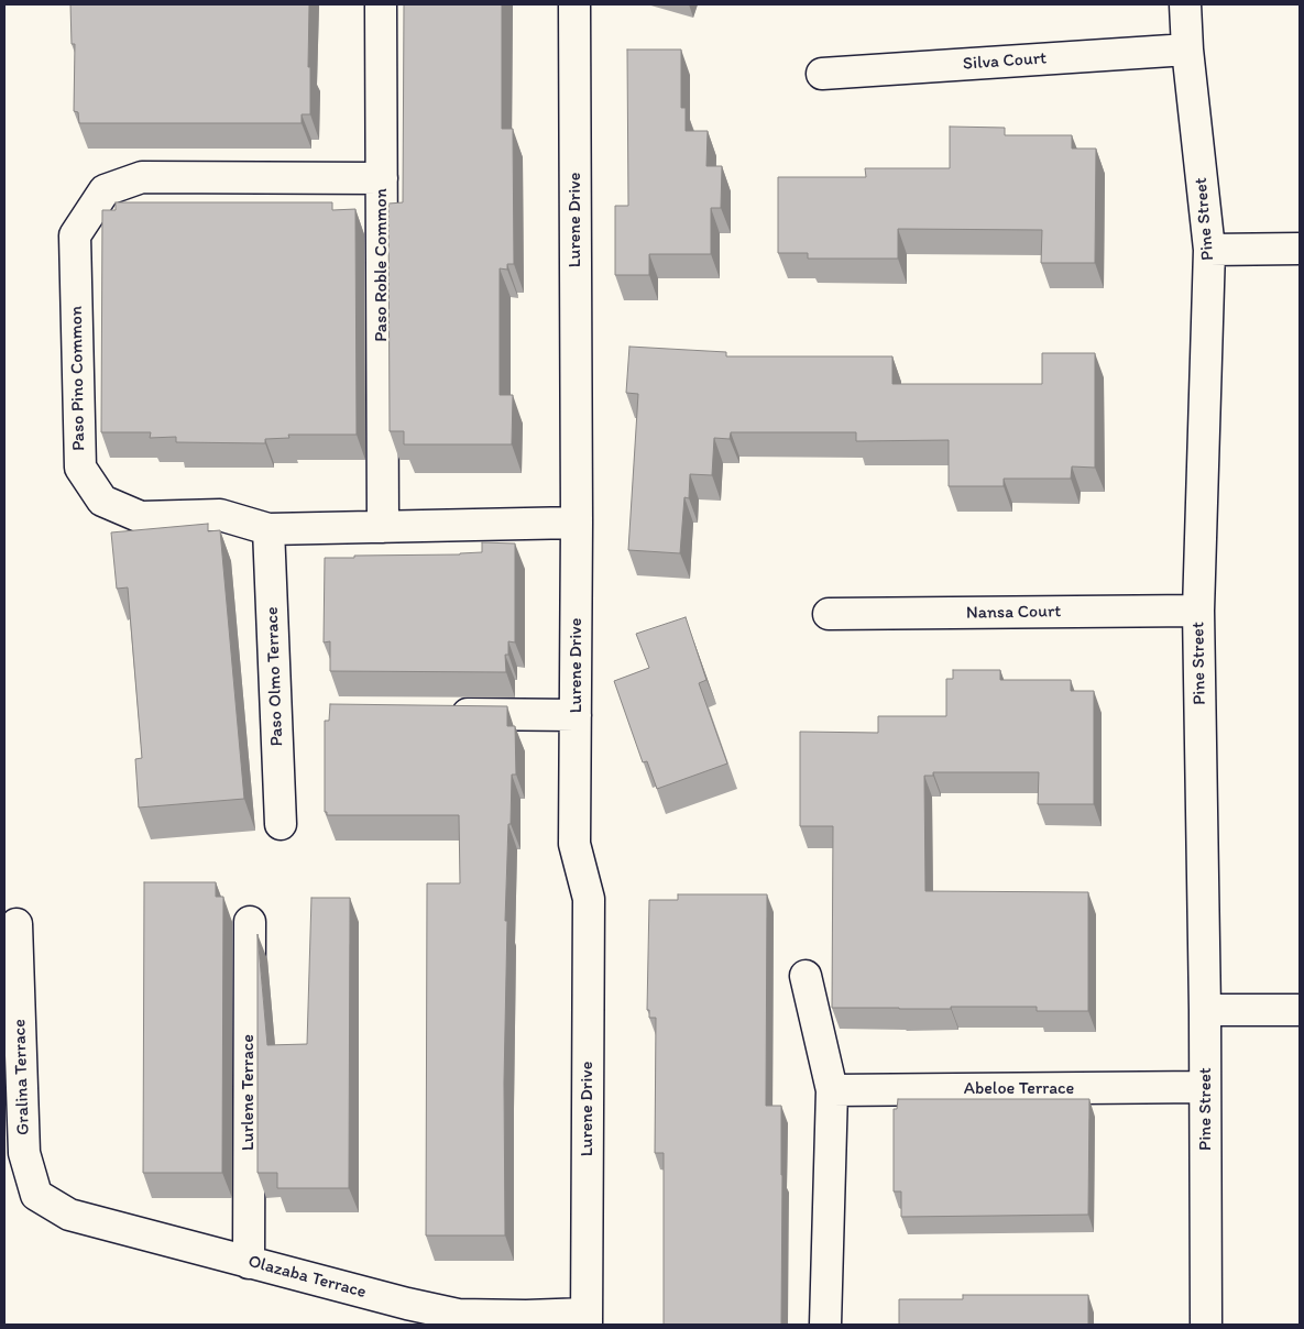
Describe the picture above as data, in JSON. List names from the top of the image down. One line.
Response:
{"streets":{"street":["Silva Court","Pine Street","Lurene Drive","Paso Roble Common","Paso Pino Common","Nansa Court","Paso Olmo Terrace","Gralina Terrace","Abeloe Terrace","Lurlene Terrace","Olazaba Terrace"]},"crossings":[["Silva Court","Pine Street"],["Pine Street","Nansa Court"],["Pine Street","Abeloe Terrace"],["Lurene Drive","Paso Pino Common"],["Lurene Drive","Olazaba Terrace"],["Paso Roble Common","Paso Pino Common"],["Paso Pino Common","Paso Olmo Terrace"],["Gralina Terrace","Olazaba Terrace"],["Lurlene Terrace","Olazaba Terrace"]]}
